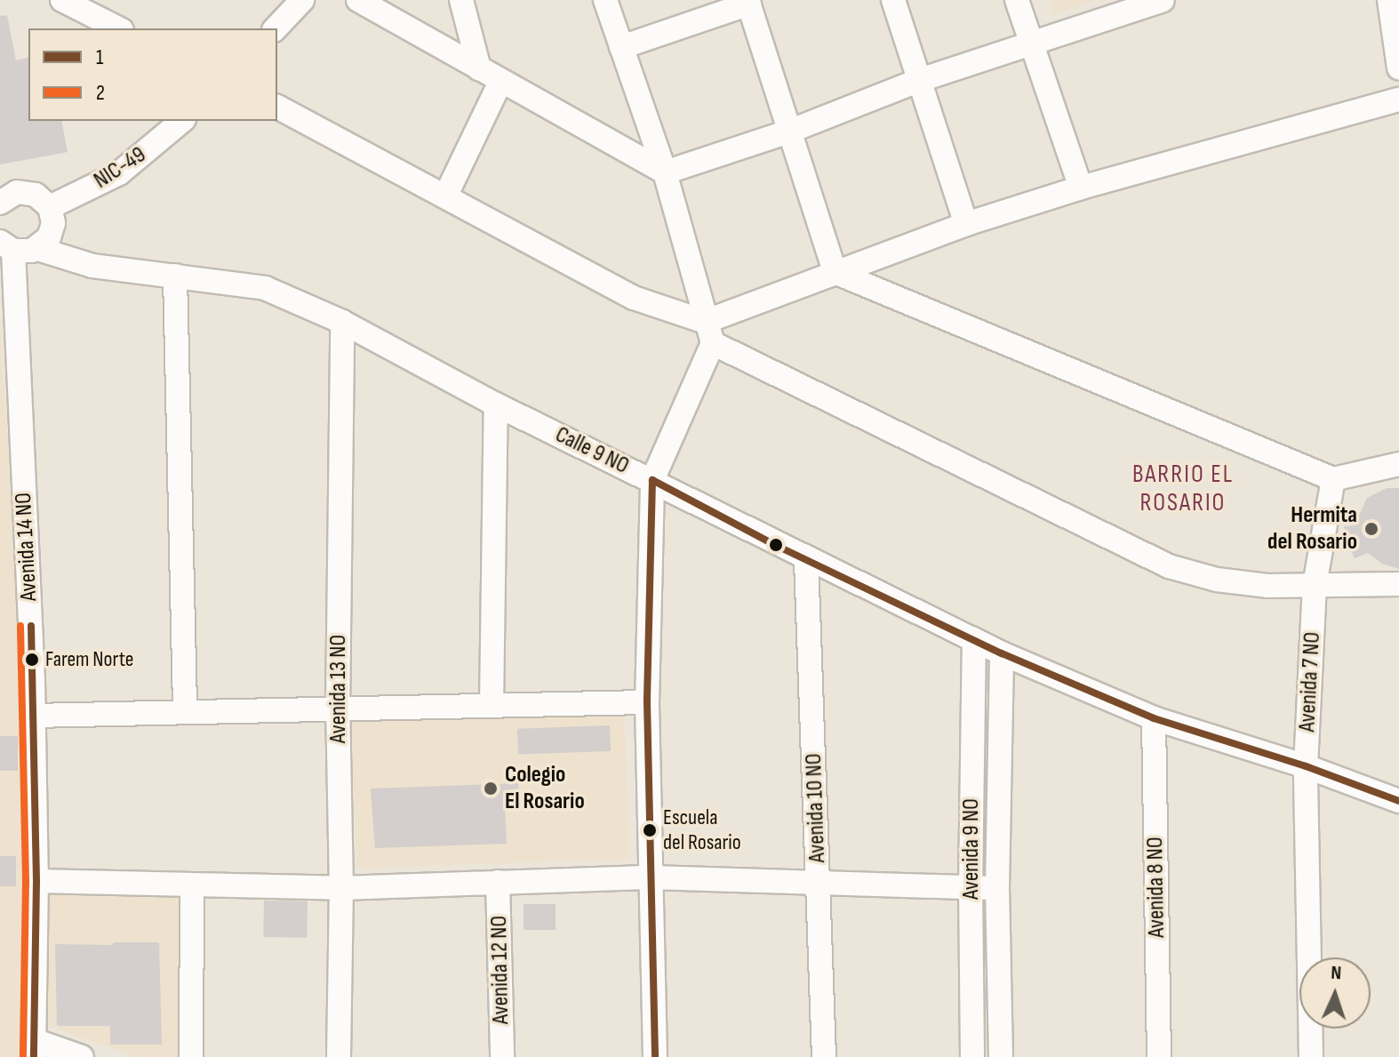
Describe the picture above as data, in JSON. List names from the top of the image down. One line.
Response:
{"streets":{"street":["NIC-49","Calle 9 NO","Avenida 14 NO","Avenida 7 NO","Avenida 13 NO","Avenida 10 NO","Avenida 9 NO","Avenida 8 NO","Avenida 12 NO"]},"crossings":[["Calle 9 NO","Avenida 7 NO"],["Calle 9 NO","Avenida 13 NO"],["Calle 9 NO","Avenida 10 NO"],["Calle 9 NO","Avenida 9 NO"],["Calle 9 NO","Avenida 8 NO"]],"districts":["BARRIO EL ROSARIO"],"places":["Hermita del Rosario","Farem Norte","Colegio El Rosario","Escuela del Rosario"],"lines":["transit line 1","transit line 2"],"legend":["1","2"],"north":"top"}
